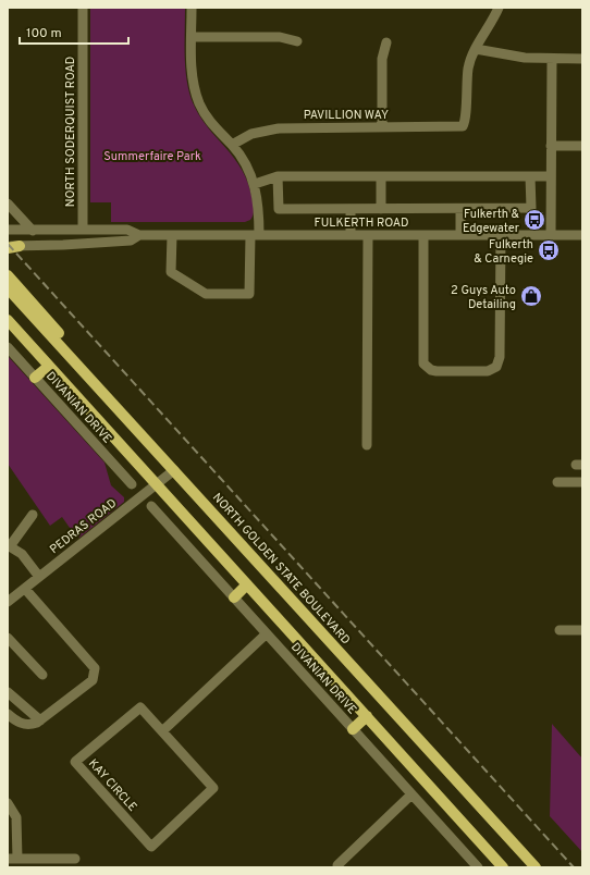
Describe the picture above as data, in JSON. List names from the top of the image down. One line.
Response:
{"streets":{"main road":["NORTH GOLDEN STATE BOULEVARD"],"street":["PAVILLION WAY","NORTH SODERQUIST ROAD","FULKERTH ROAD","DIVANIAN DRIVE","PEDRAS ROAD","KAY CIRCLE"]},"crossings":[["NORTH SODERQUIST ROAD","FULKERTH ROAD"],["PEDRAS ROAD","NORTH GOLDEN STATE BOULEVARD"]],"parks":["Summerfaire Park"],"places":{"bus stop":["Fulkerth & Edgewater","Fulkerth & Carnegie"],"shop":["2 Guys Auto Detailing"]},"scale_bar":"100 m"}
